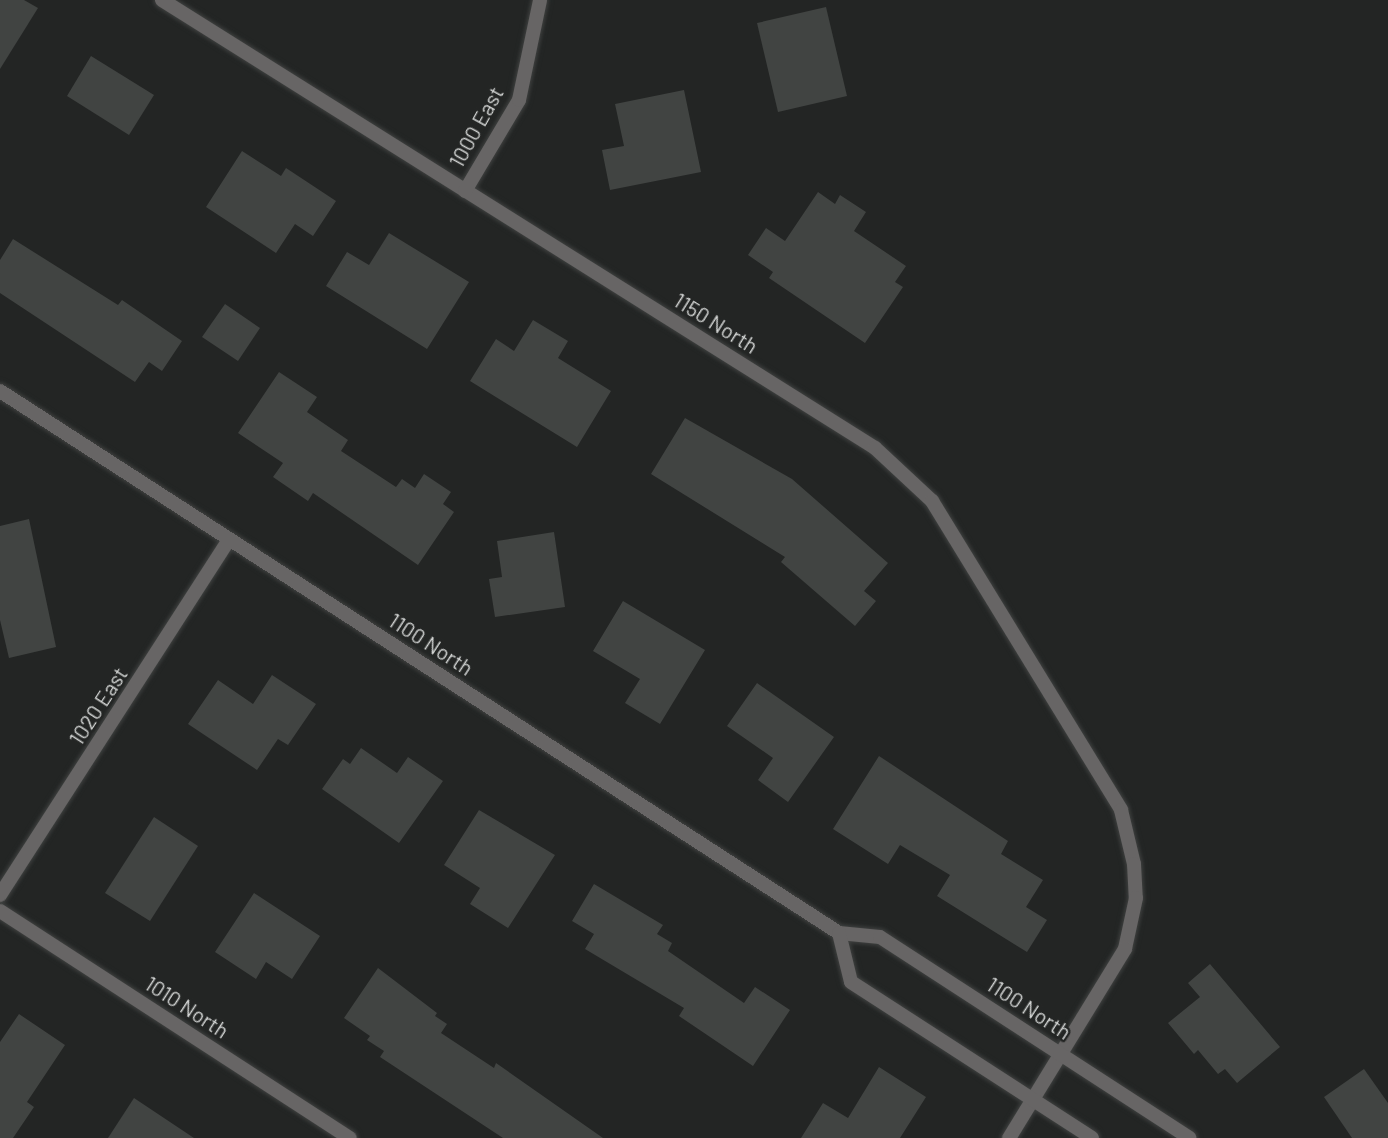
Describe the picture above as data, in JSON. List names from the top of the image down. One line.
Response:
{"streets":{"street":["1000 East","1150 North","1100 North","1020 East","1010 North"]},"crossings":[["1000 East","1150 North"],["1150 North","1100 North"],["1100 North","1020 East"]]}
